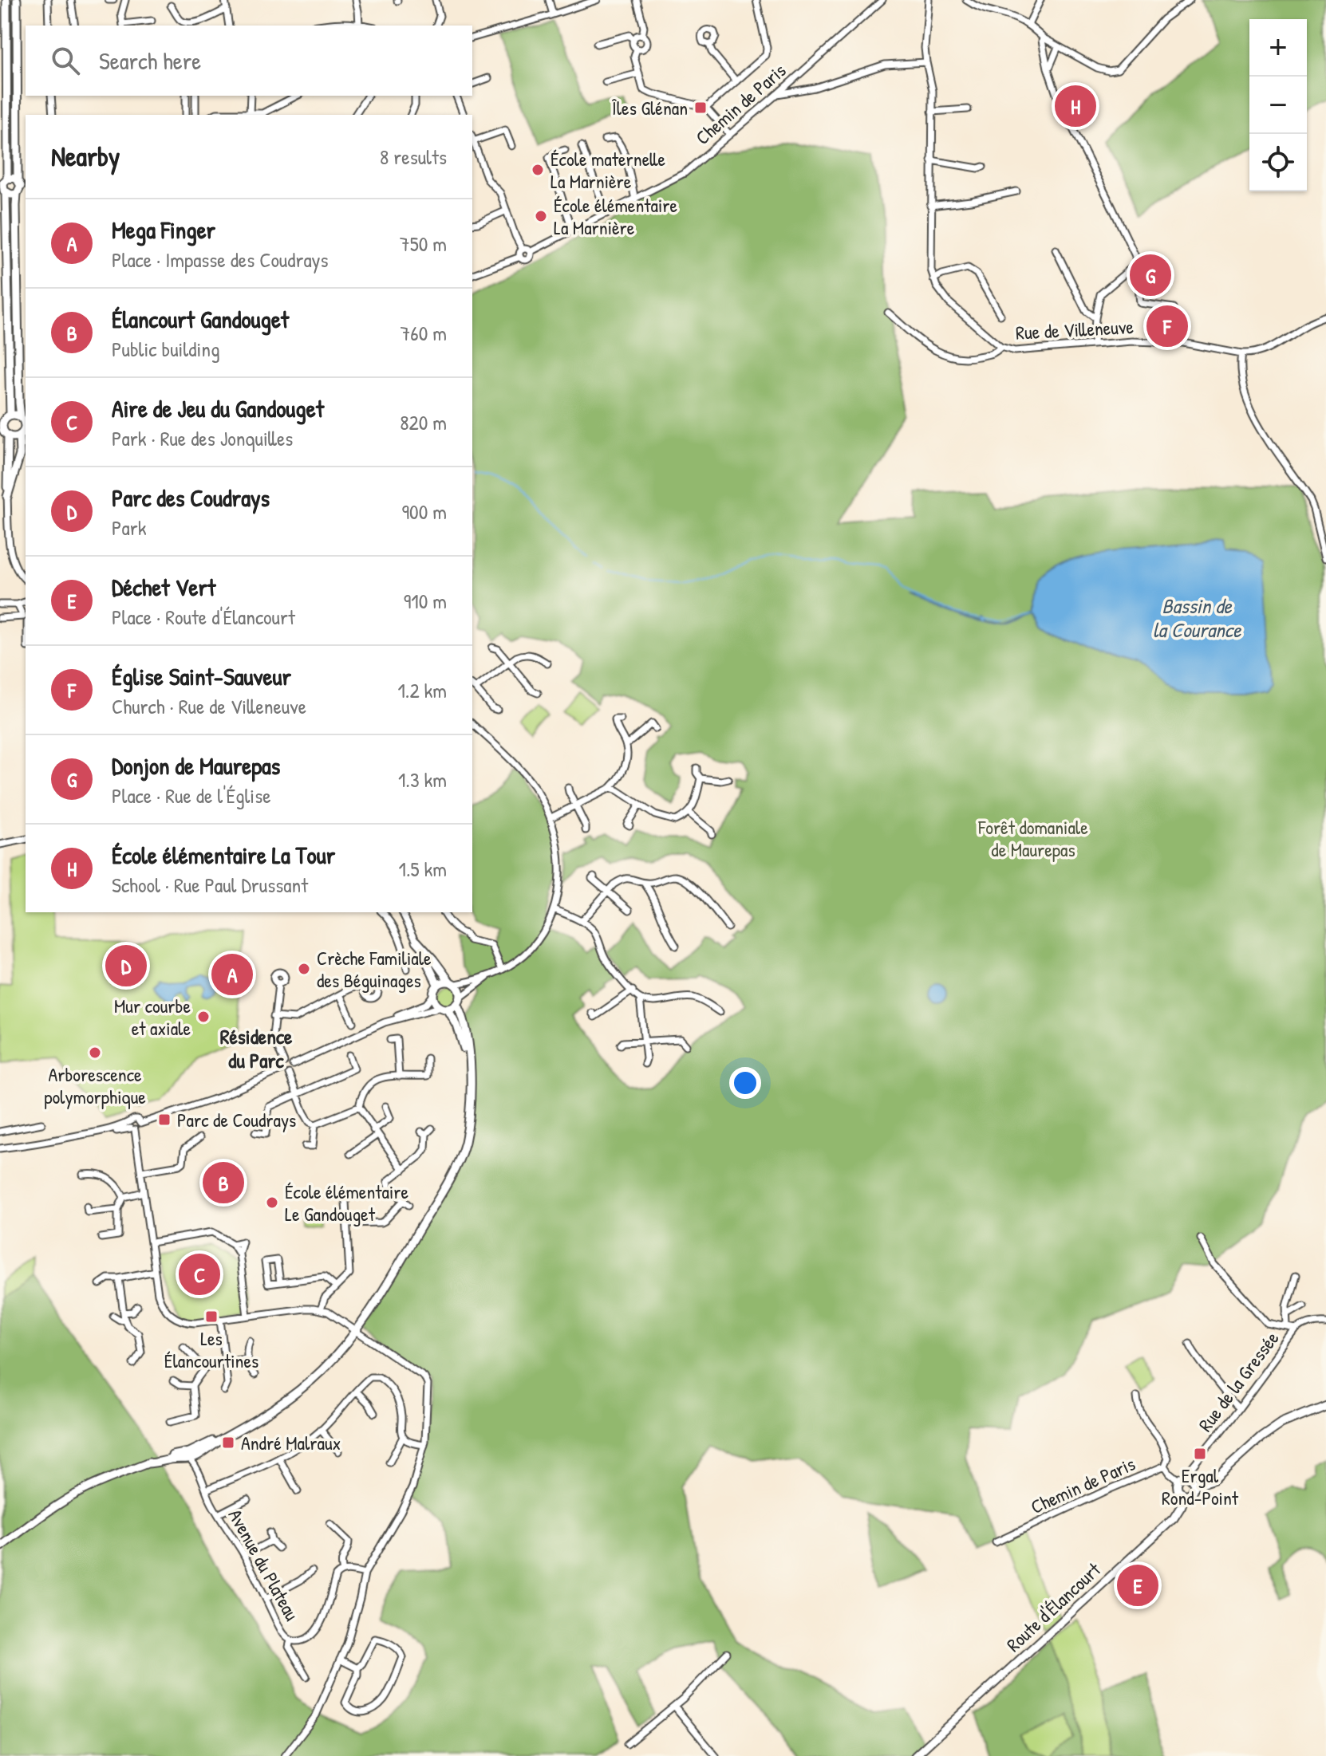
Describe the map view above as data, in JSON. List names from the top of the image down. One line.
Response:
{"streets":{"street":["Chemin de Paris","Rue de Villeneuve","Rue de la Gressée","Avenue du Plateau","Route d'Élancourt"]},"crossings":[["Chemin de Paris","Rue de la Gressée"],["Chemin de Paris","Route d'Élancourt"],["Rue de la Gressée","Route d'Élancourt"]],"districts":["Résidence du Parc"],"water":["Bassin de la Courance"],"parks":["Forêt domaniale de Maurepas"],"places":{"transit":["Îles Glénan","Parc de Coudrays","Les Élancourtines","André Malraux","Ergal Rond-Point"],"other":["École maternelle La Marnière","École élémentaire La Marnière","Crèche Familiale des Béguinages","Mur courbe et axiale","Arborescence polymorphique","École élémentaire Le Gandouget"]},"page":{"map_buttons":["+","−"],"search":"Search here","pins":["H","G","F","D","A","B","C","E"],"heading":["Nearby","8 results"],"list":[{"mark":"A","name":"Mega Finger","note":"Place · Impasse des Coudrays","value":"750 m"},{"mark":"B","name":"Élancourt Gandouget","note":"Public building","value":"760 m"},{"mark":"C","name":"Aire de Jeu du Gandouget","note":"Park · Rue des Jonquilles","value":"820 m"},{"mark":"D","name":"Parc des Coudrays","note":"Park","value":"900 m"},{"mark":"E","name":"Déchet Vert","note":"Place · Route d'Élancourt","value":"910 m"},{"mark":"F","name":"Église Saint-Sauveur","note":"Church · Rue de Villeneuve","value":"1.2 km"},{"mark":"G","name":"Donjon de Maurepas","note":"Place · Rue de l'Église","value":"1.3 km"},{"mark":"H","name":"École élémentaire La Tour","note":"School · Rue Paul Drussant","value":"1.5 km"}]}}
